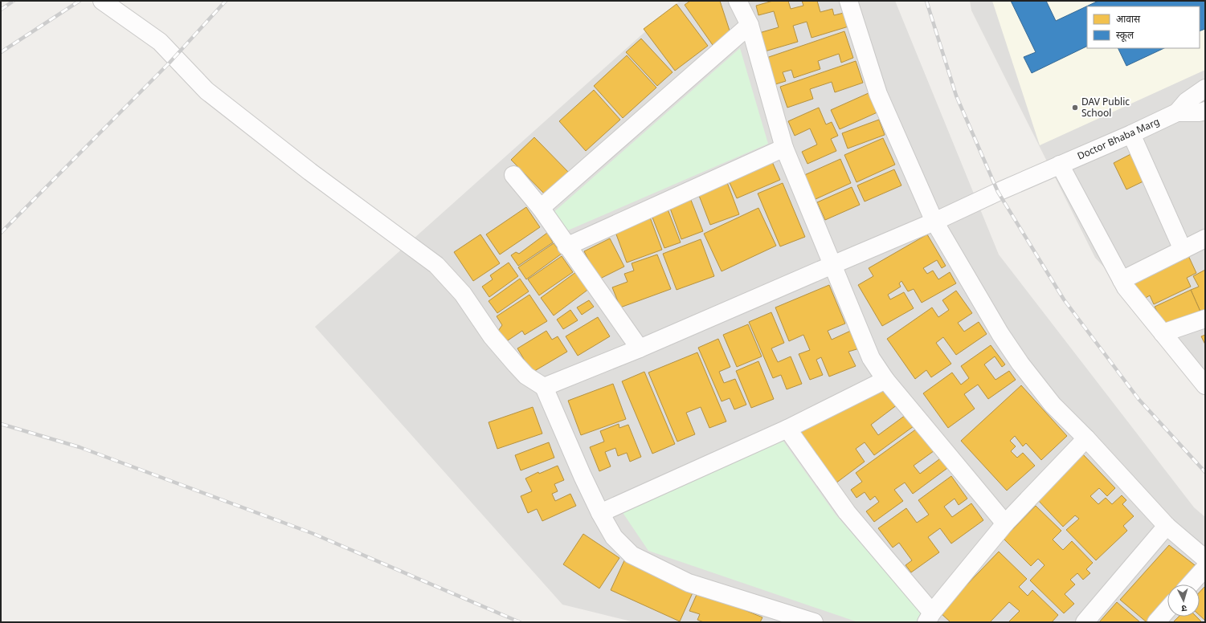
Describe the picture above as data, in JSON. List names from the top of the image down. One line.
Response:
{"streets":{"street":["Doctor Bhaba Marg"]},"places":["DAV Public School"],"legend":["आवास","स्कूल"],"north":"bottom"}
